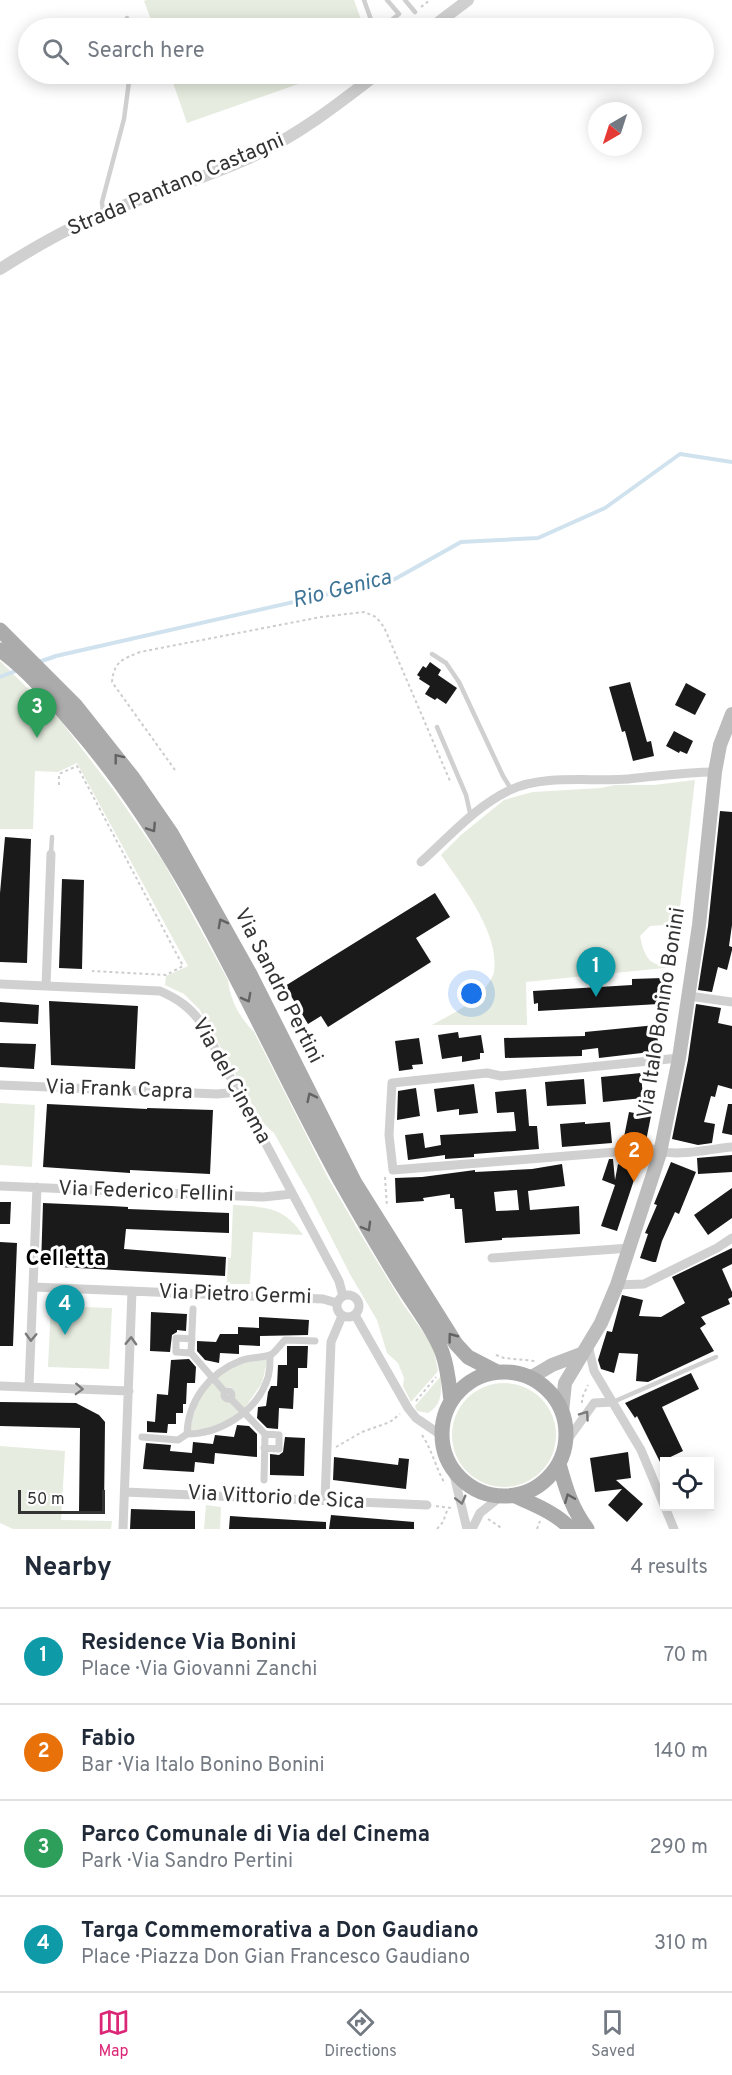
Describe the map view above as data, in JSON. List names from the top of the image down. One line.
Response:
{"streets":{"main road":["Via Sandro Pertini","Via Italo Bonino Bonini"],"street":["Strada Pantano Castagni","Via del Cinema","Via Frank Capra","Via Federico Fellini","Via Pietro Germi","Via Vittorio de Sica"]},"crossings":[["Via Sandro Pertini","Via Italo Bonino Bonini"],["Via Sandro Pertini","Via del Cinema"],["Via Italo Bonino Bonini","Via del Cinema"],["Via del Cinema","Via Frank Capra"],["Via del Cinema","Via Federico Fellini"],["Via del Cinema","Via Pietro Germi"]],"districts":["Celletta"],"water":["Rio Genica"],"scale_bar":"50 m","north":"bottom left","page":{"search":"Search here","pins":["3","1","2","4"],"scale":"50 m","heading":["Nearby","4 results"],"list":[{"mark":"1","name":"Residence Via Bonini","note":"Place · Via Giovanni Zanchi","value":"70 m"},{"mark":"2","name":"Fabio","note":"Bar · Via Italo Bonino Bonini","value":"140 m"},{"mark":"3","name":"Parco Comunale di Via del Cinema","note":"Park · Via Sandro Pertini","value":"290 m"},{"mark":"4","name":"Targa Commemorativa a Don Gaudiano","note":"Place · Piazza Don Gian Francesco Gaudiano","value":"310 m"}],"nav":["Map","Directions","Saved"]}}
